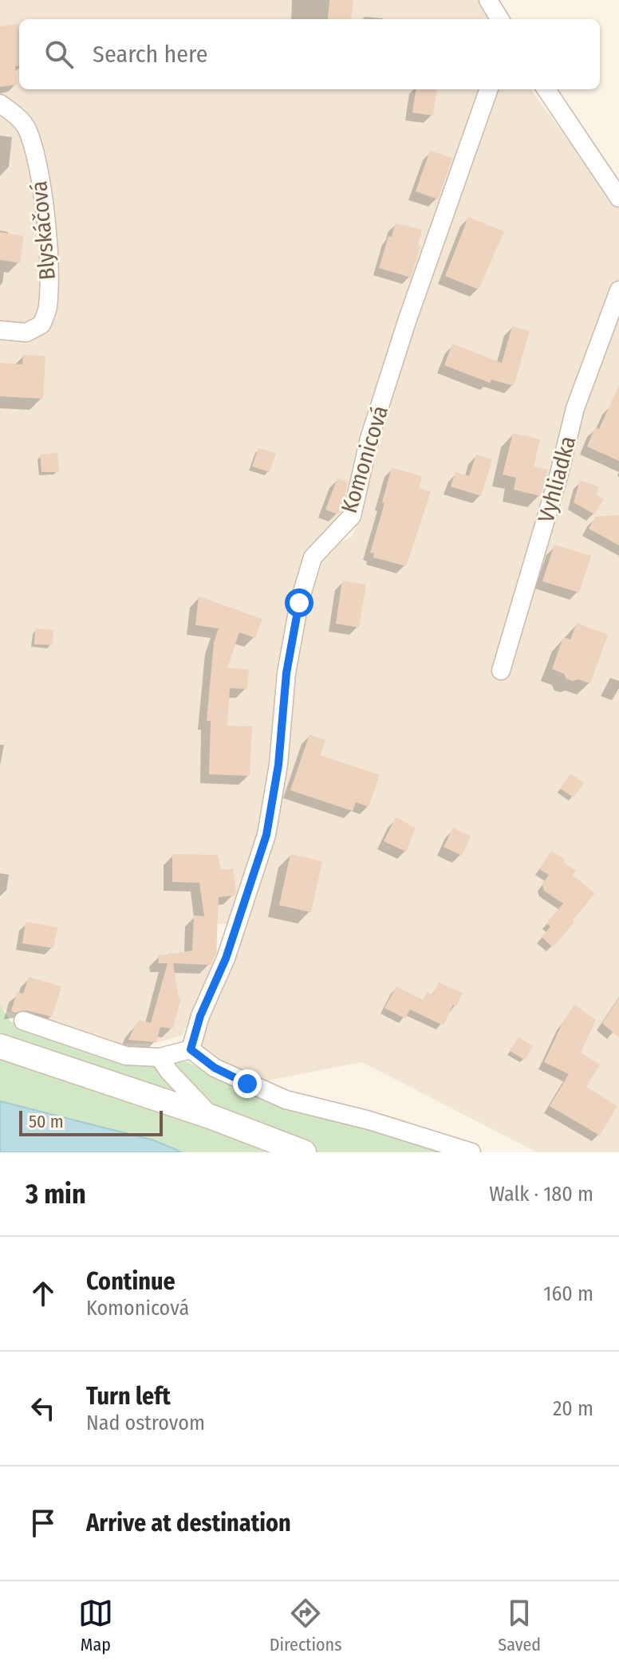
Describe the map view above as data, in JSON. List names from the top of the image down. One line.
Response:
{"streets":{"street":["Blyskáčová","Komonicová","Vyhliadka"]},"scale_bar":"50 m","page":{"search":"Search here","scale":"50 m","heading":["3 min","Walk · 180 m"],"list":[["Continue","Komonicová","160 m"],["Turn left","Nad ostrovom","20 m"],"Arrive at destination"],"nav":["Map","Directions","Saved"]}}
